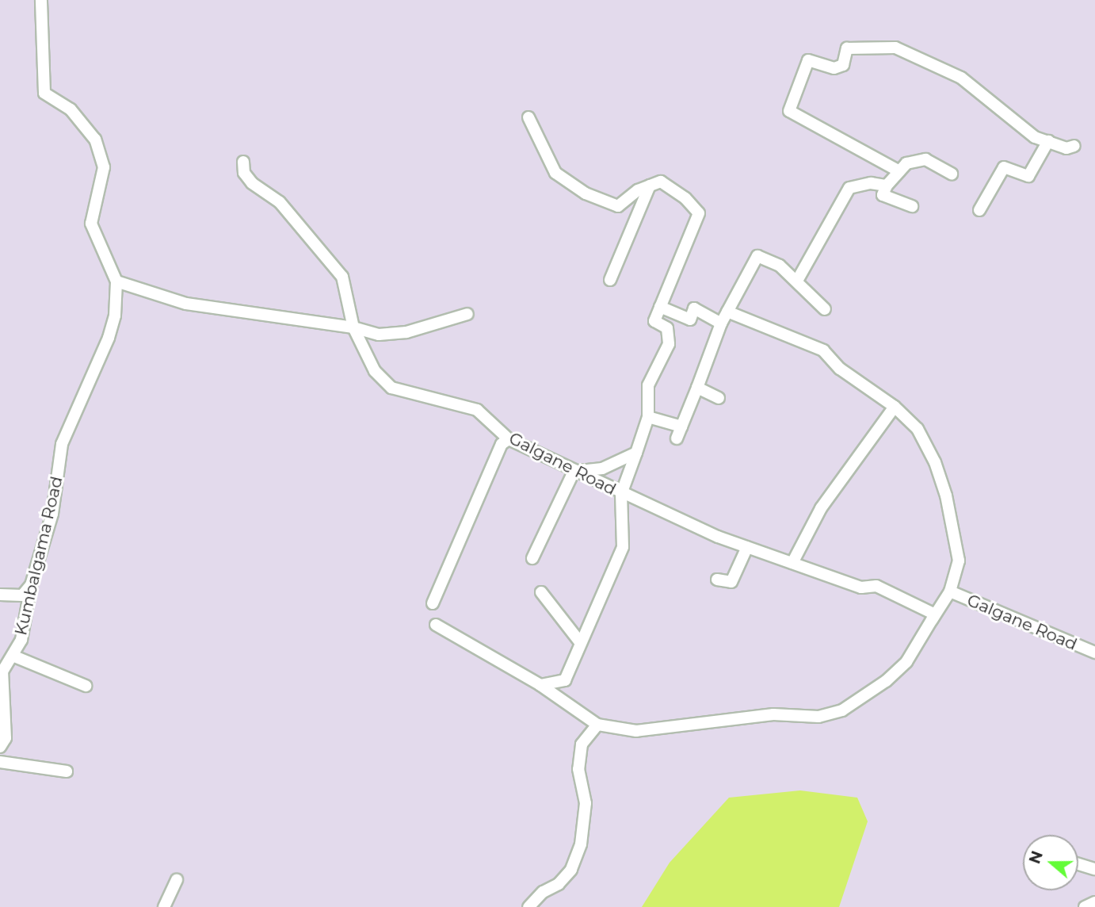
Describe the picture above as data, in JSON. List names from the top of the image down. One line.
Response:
{"streets":{"street":["Galgane Road","Kumbalgama Road"]},"north":"left"}
